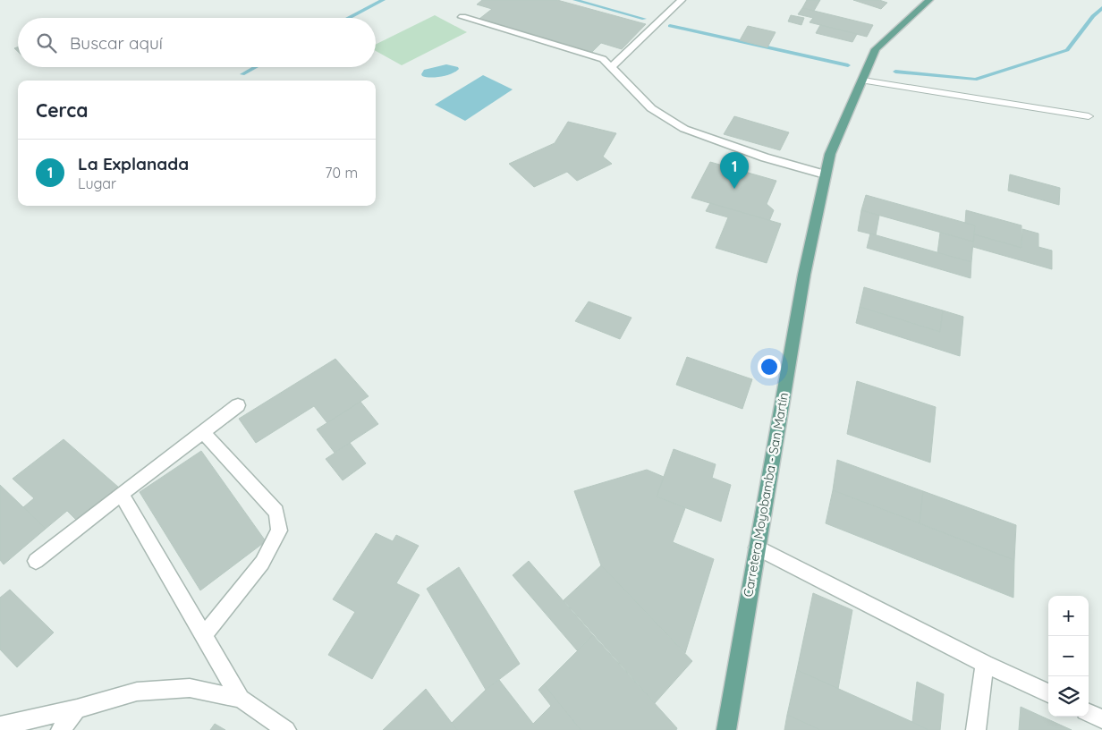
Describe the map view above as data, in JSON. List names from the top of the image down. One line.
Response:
{"streets":{"main road":["Carretera Moyobamba - San Martín"]},"page":{"search":"Buscar aquí","heading":"Cerca","list":[{"mark":"1","name":"La Explanada","note":"Lugar","value":"70 m"}],"pins":"1","map_buttons":["+","−"]}}
